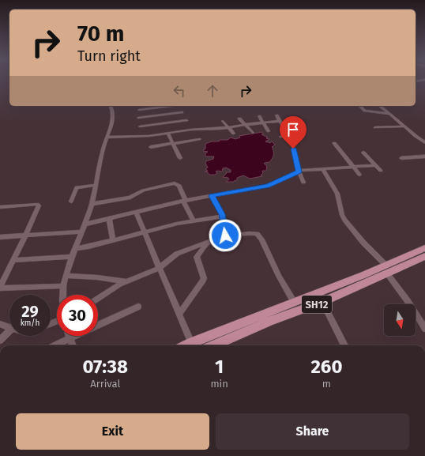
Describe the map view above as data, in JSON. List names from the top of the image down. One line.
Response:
{"streets":{"main road":["SH12"]},"north":"bottom","page":{"turn":["70 m","Turn right"],"speed":"29 km/h","limit":"30","eta":["07:38","Arrival","1","min","260","m"],"buttons":["Exit","Share"]}}
